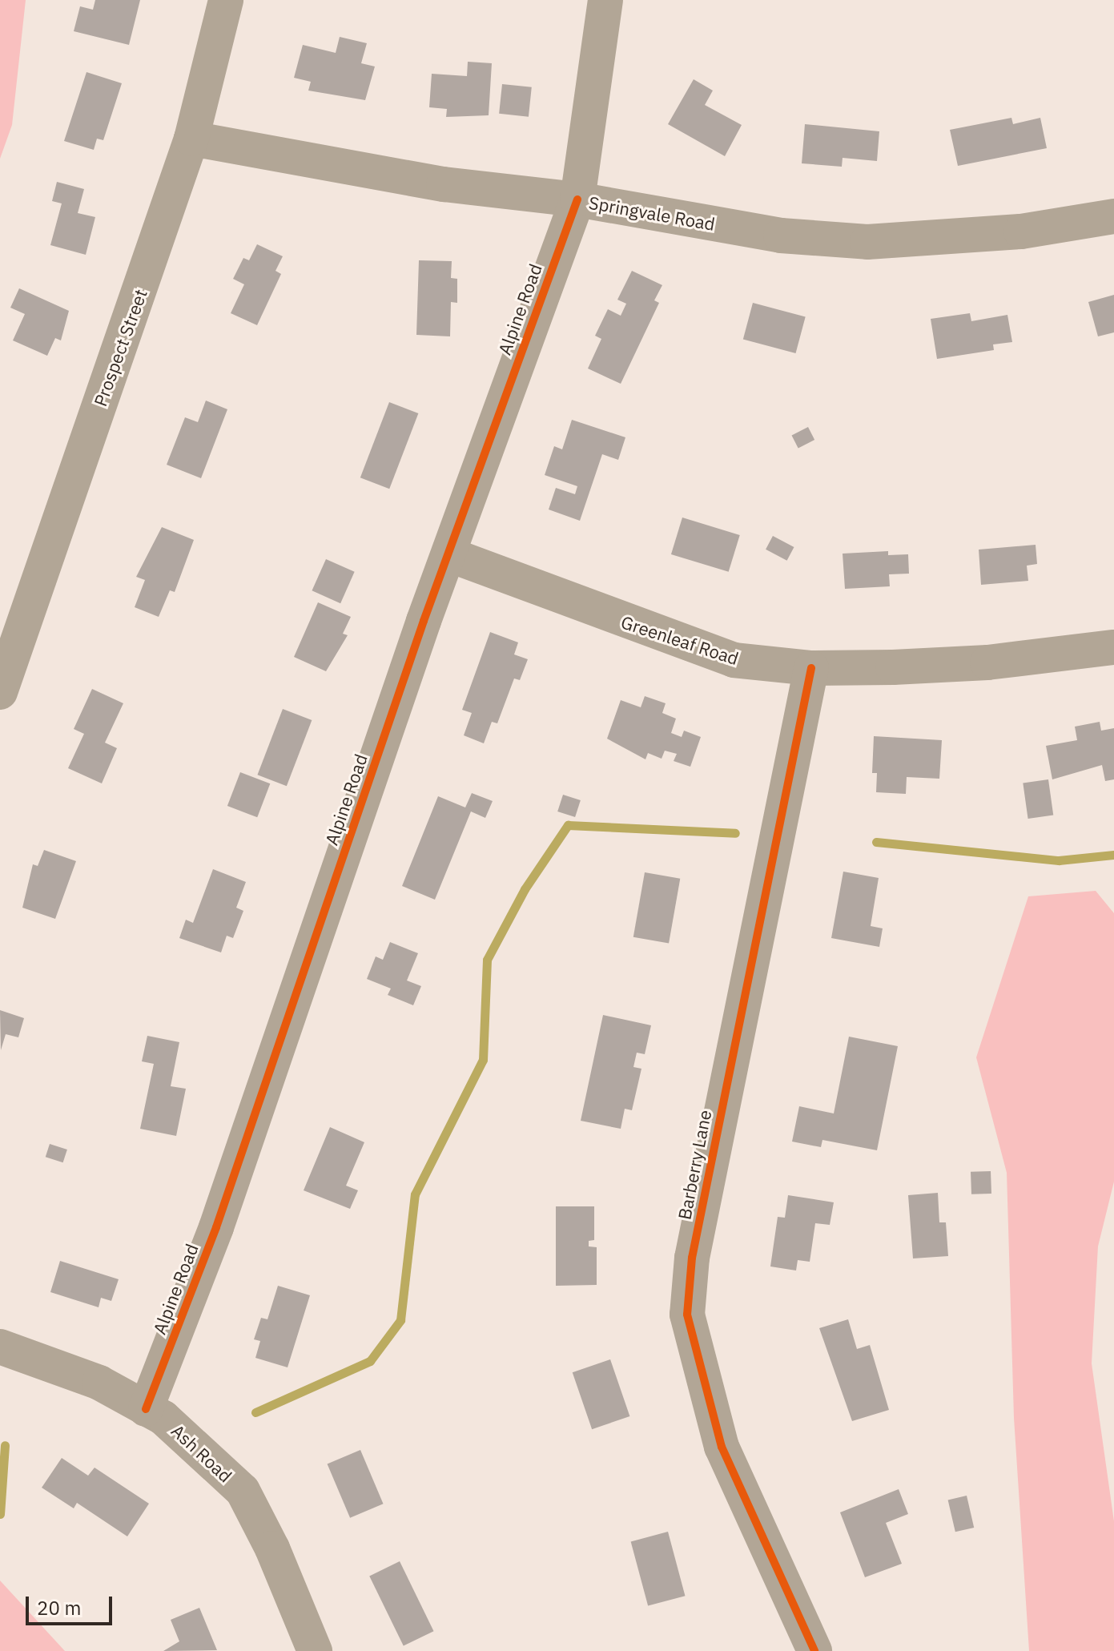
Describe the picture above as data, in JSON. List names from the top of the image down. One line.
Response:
{"streets":{"street":["Springvale Road","Alpine Road","Prospect Street","Greenleaf Road","Barberry Lane","Ash Road"]},"crossings":[["Springvale Road","Alpine Road"],["Springvale Road","Prospect Street"],["Alpine Road","Greenleaf Road"],["Alpine Road","Ash Road"],["Greenleaf Road","Barberry Lane"]],"scale_bar":"20 m"}
